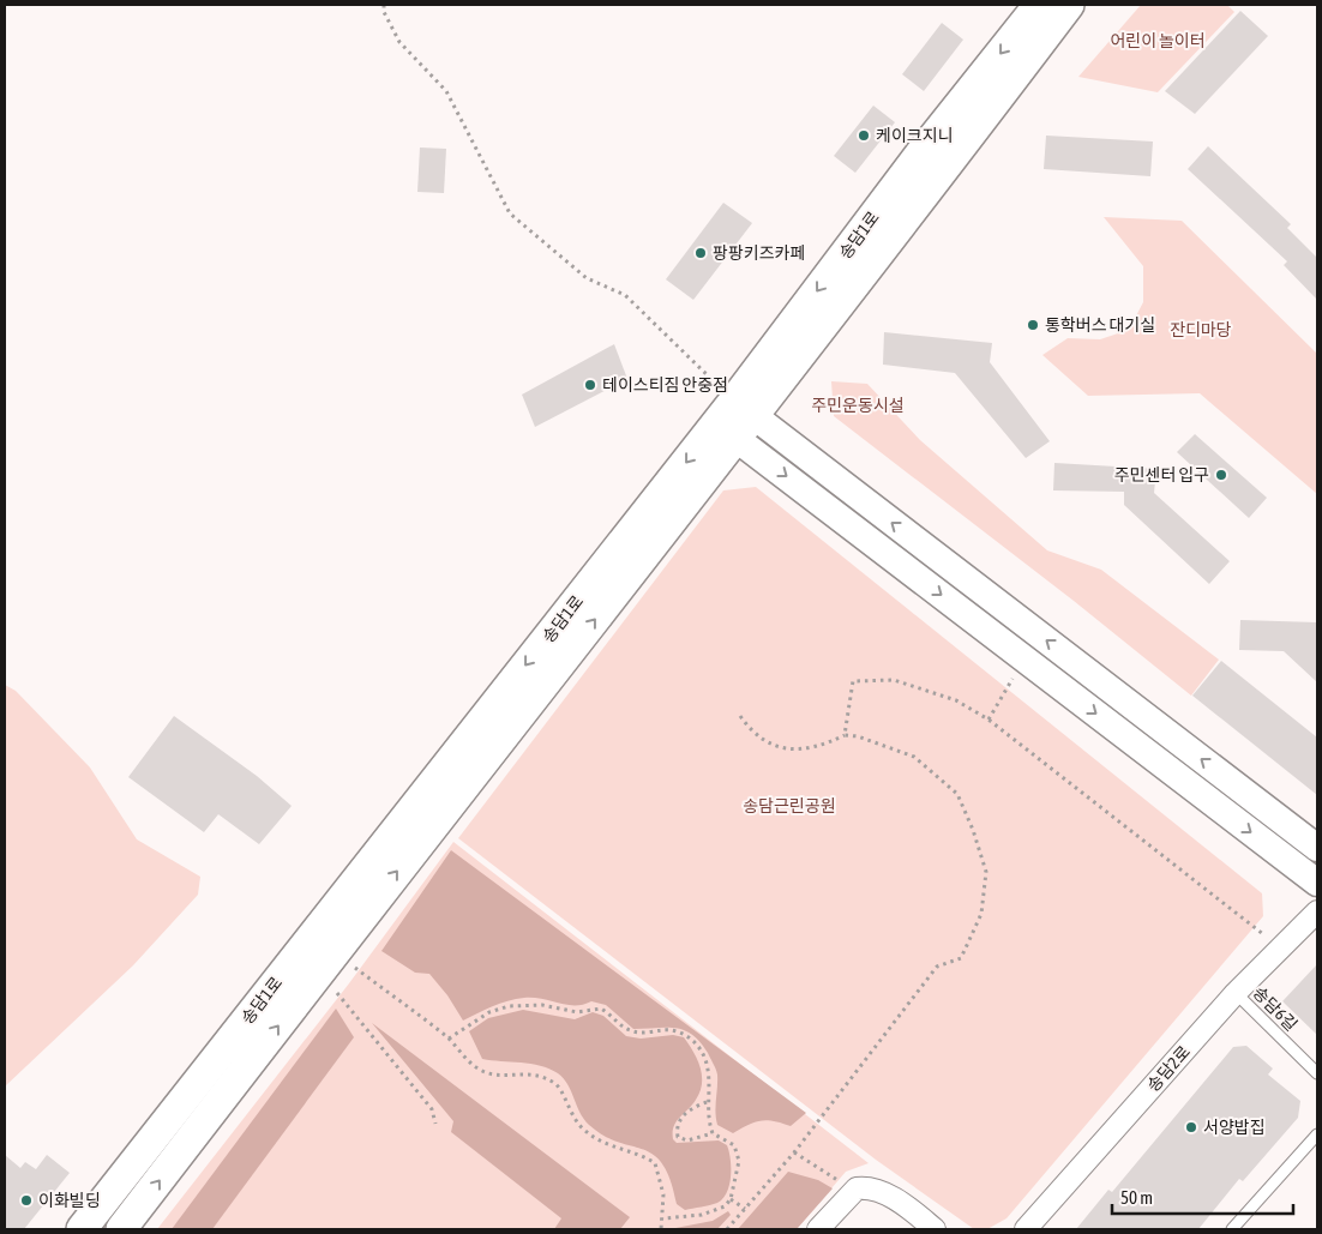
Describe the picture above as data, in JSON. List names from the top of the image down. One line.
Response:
{"streets":{"main road":["송담1로"],"street":["송담2로"],"lane":["송담6길"]},"crossings":[["송담6길","송담2로"]],"parks":["어린이 놀이터","잔디마당","주민운동시설","송담근린공원"],"places":["케이크지니","팡팡키즈카페","통학버스 대기실","테이스티짐 안중점","주민센터 입구","서양밥집","이화빌딩"],"scale_bar":"50 m"}
